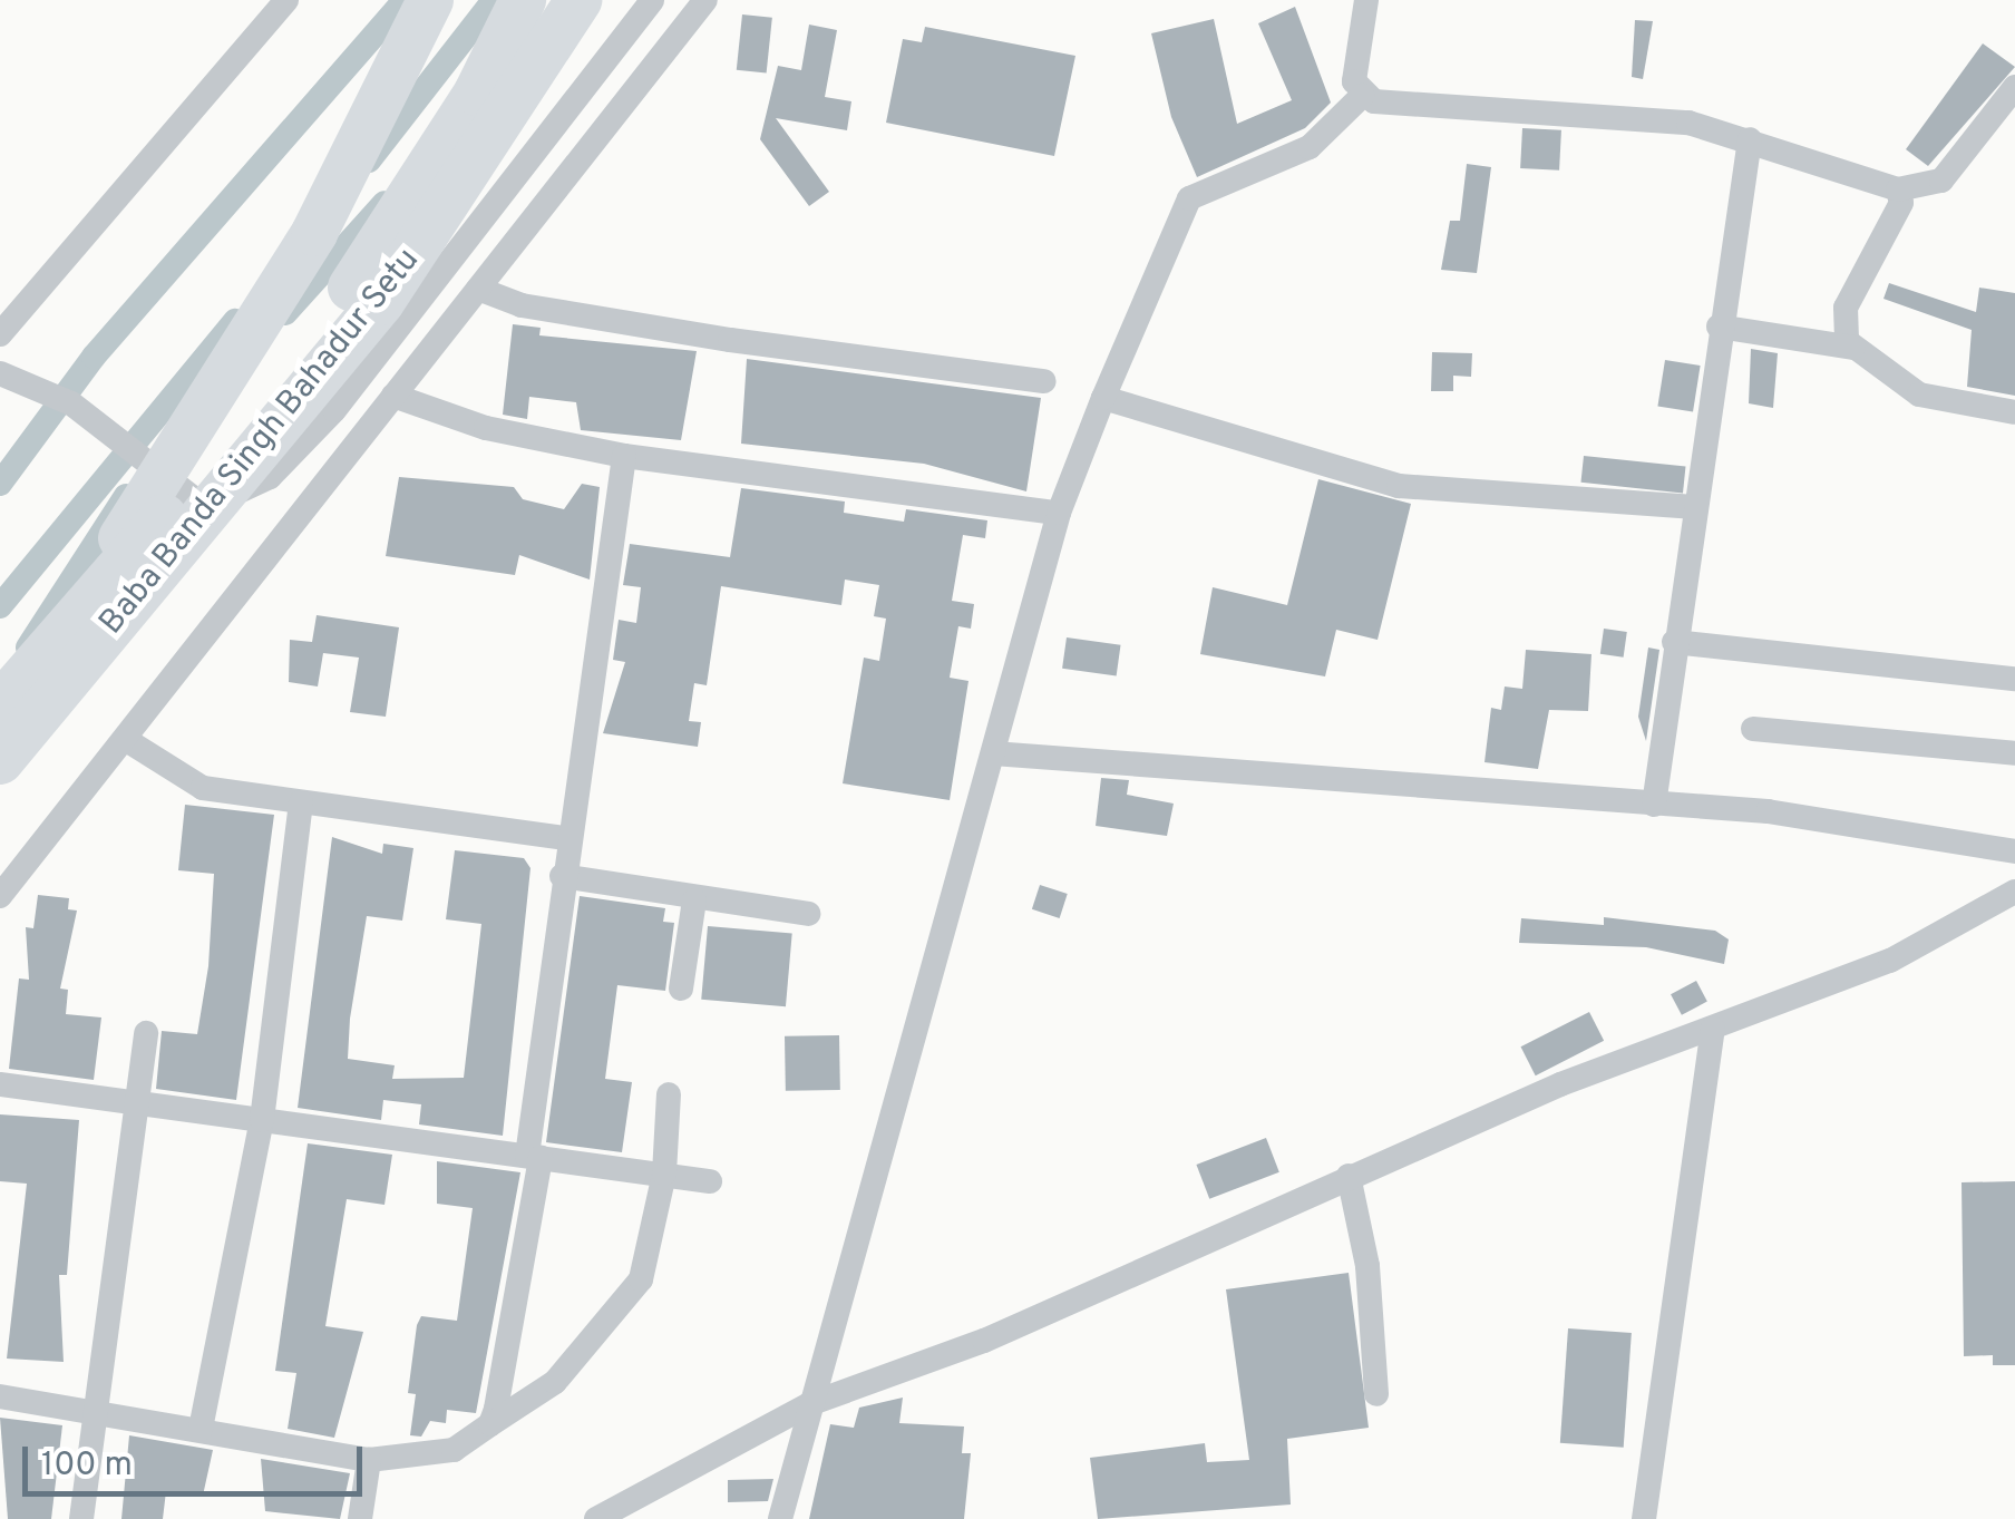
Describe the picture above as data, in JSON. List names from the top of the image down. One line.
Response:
{"streets":{"highway":["Baba Banda Singh Bahadur Setu"]},"scale_bar":"100 m"}
